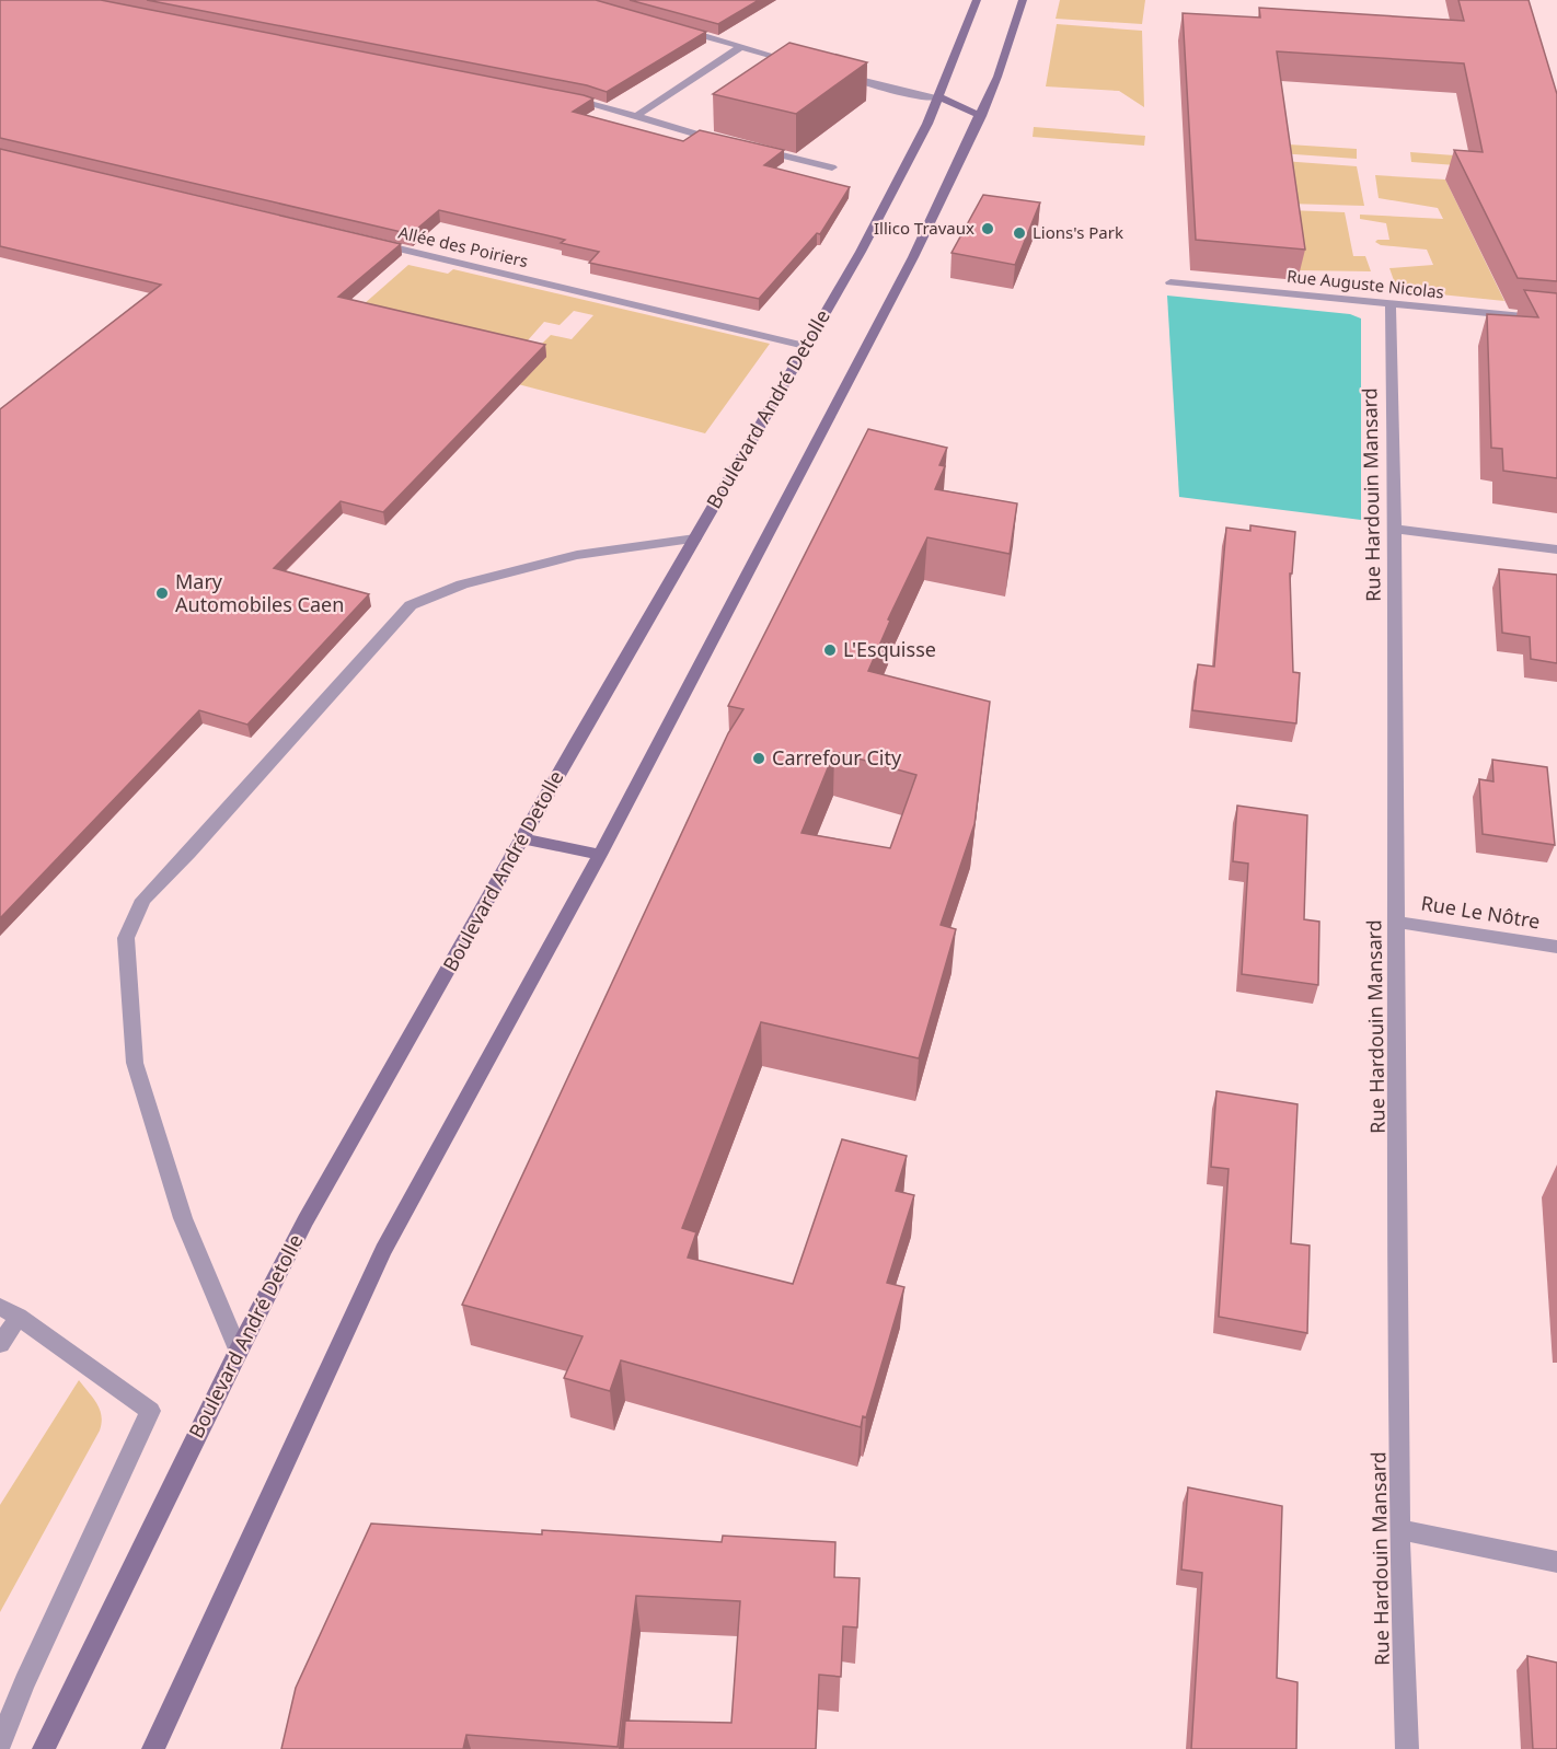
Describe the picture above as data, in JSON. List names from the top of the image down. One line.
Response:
{"streets":{"main road":["Boulevard André Detolle"],"street":["Allée des Poiriers","Rue Auguste Nicolas","Rue Hardouin Mansard","Rue Le Nôtre"]},"crossings":[["Allée des Poiriers","Boulevard André Detolle"],["Rue Auguste Nicolas","Rue Hardouin Mansard"],["Rue Hardouin Mansard","Rue Le Nôtre"]],"places":["Illico Travaux","Lions's Park","Mary Automobiles Caen","L'Esquisse","Carrefour City"]}
